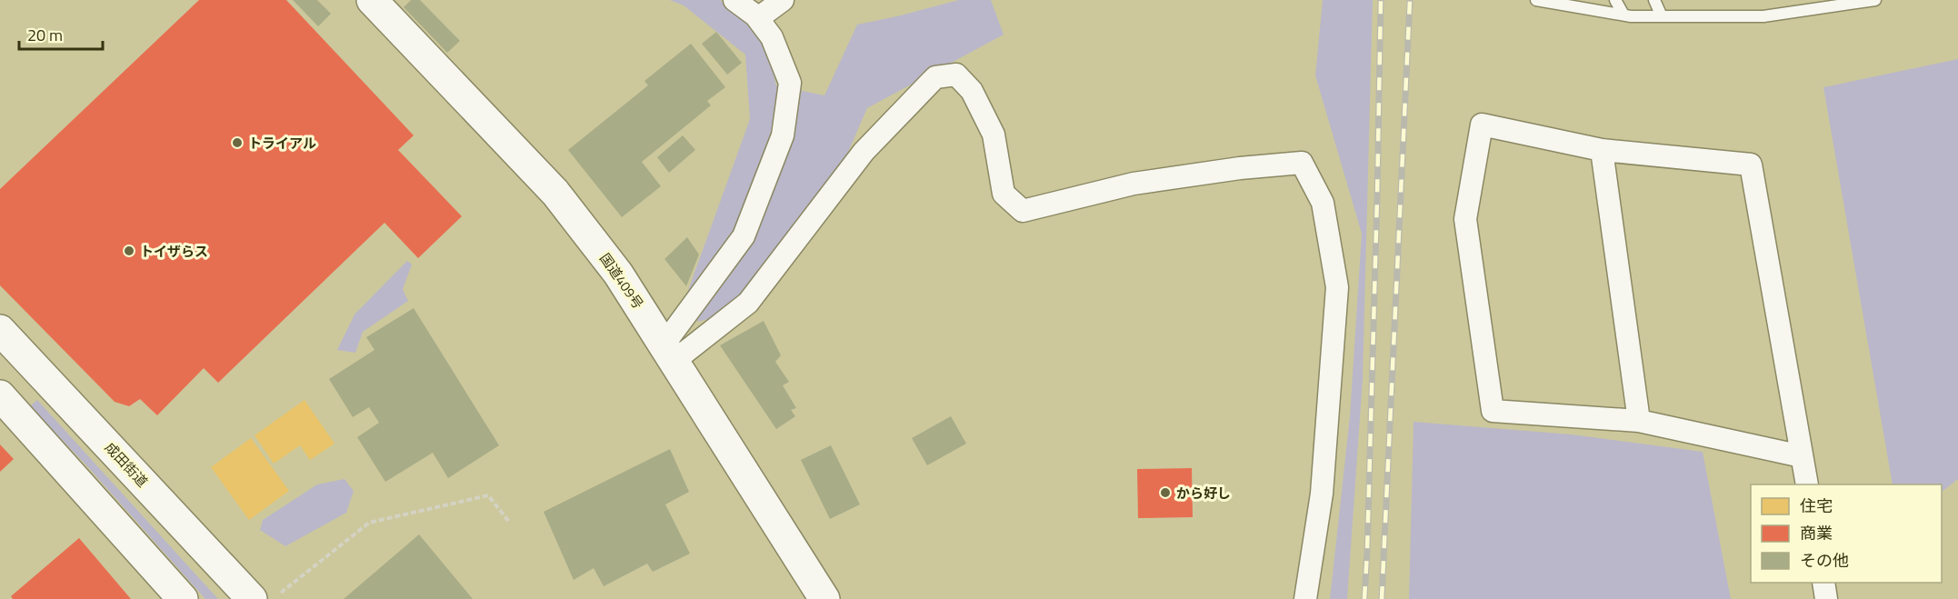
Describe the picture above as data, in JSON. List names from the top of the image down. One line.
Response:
{"streets":{"highway":["国道409号","成田街道"]},"places":["トライアル","トイザらス","から好し"],"legend":["住宅","商業","その他"],"scale_bar":"20 m"}
